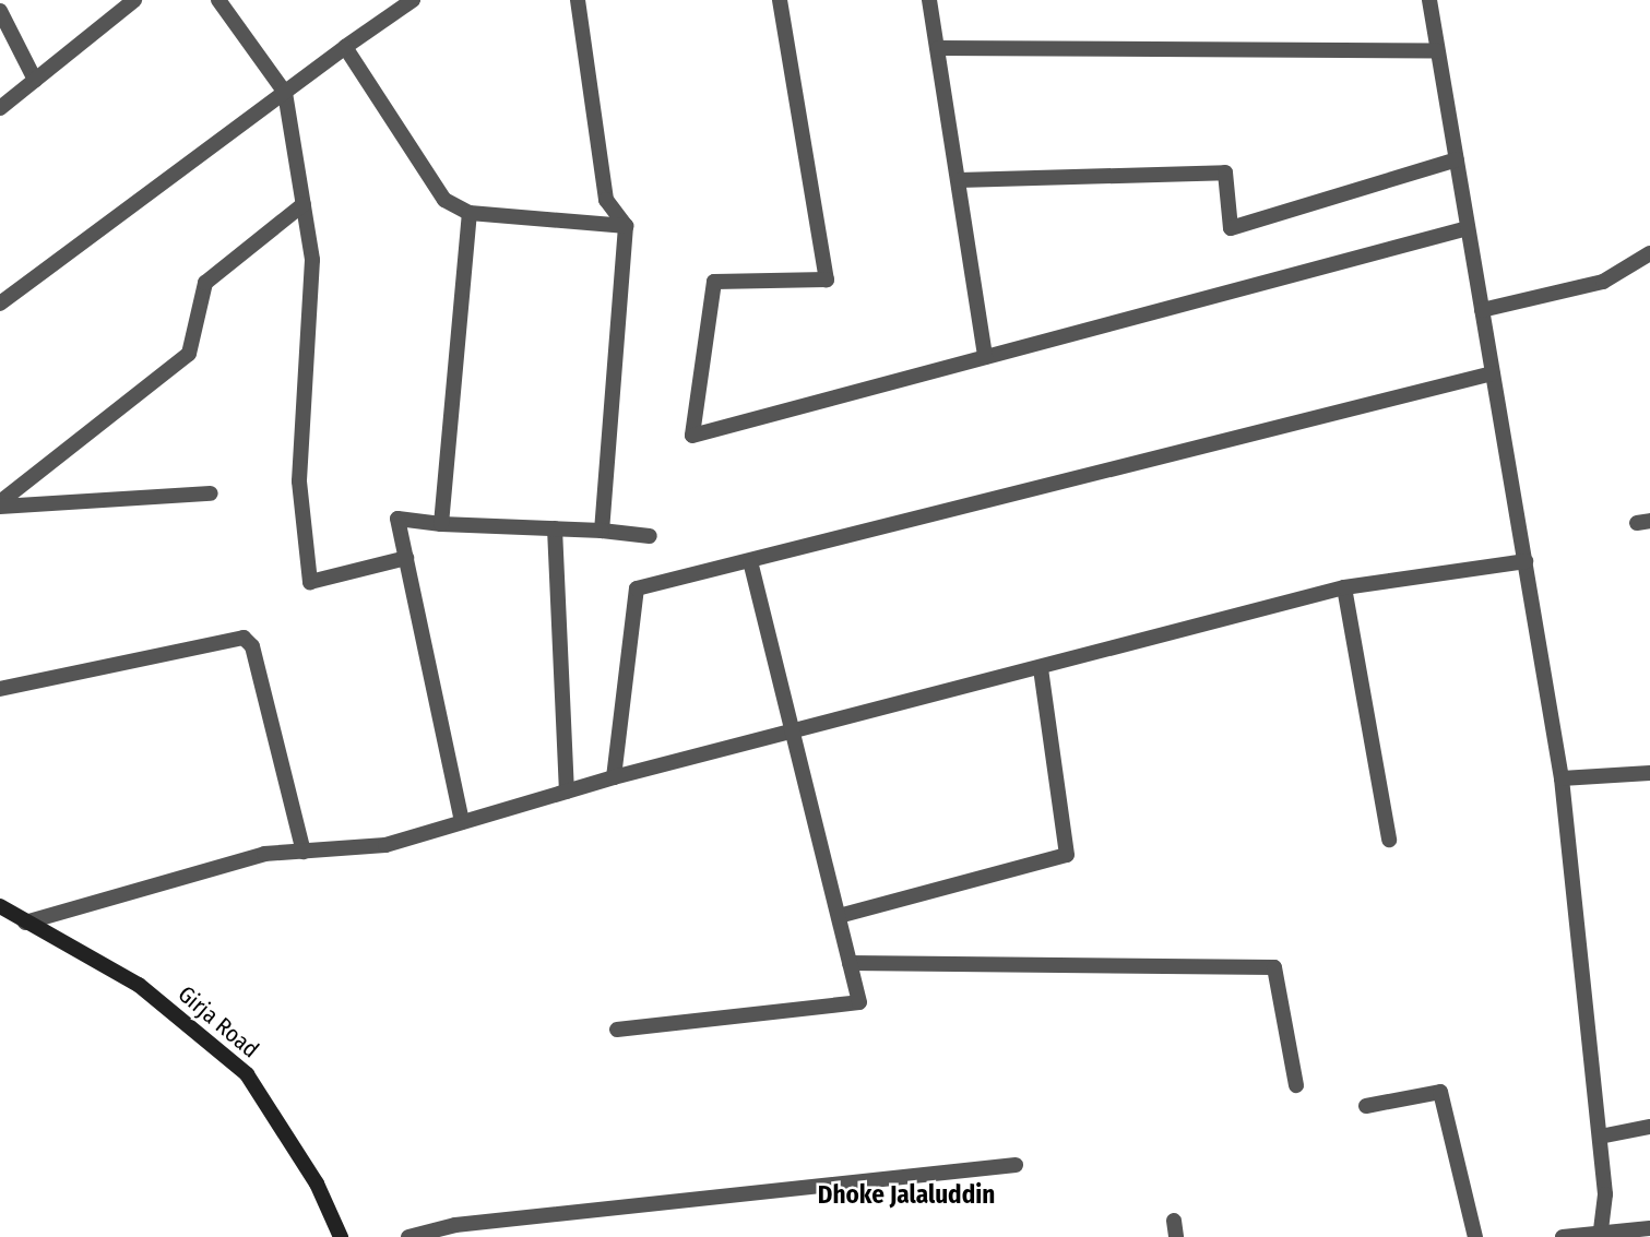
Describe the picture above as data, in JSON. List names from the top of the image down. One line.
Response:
{"streets":{"main road":["Girja Road"]},"districts":["Dhoke Jalaluddin"]}
